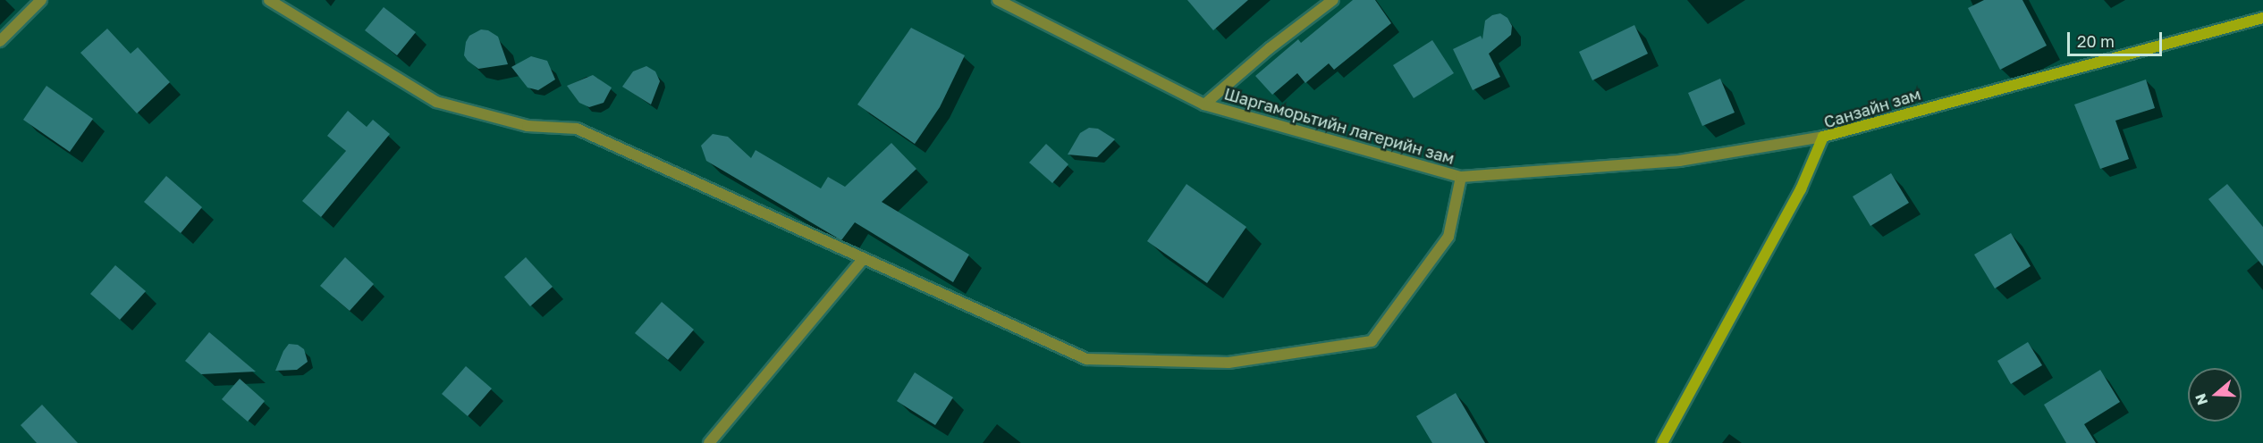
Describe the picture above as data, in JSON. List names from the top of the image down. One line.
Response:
{"streets":{"main road":["Санзайн зам"],"street":["Шаргаморьтийн лагерийн зам"]},"crossings":[["Санзайн зам","Шаргаморьтийн лагерийн зам"]],"scale_bar":"20 m","north":"left"}
